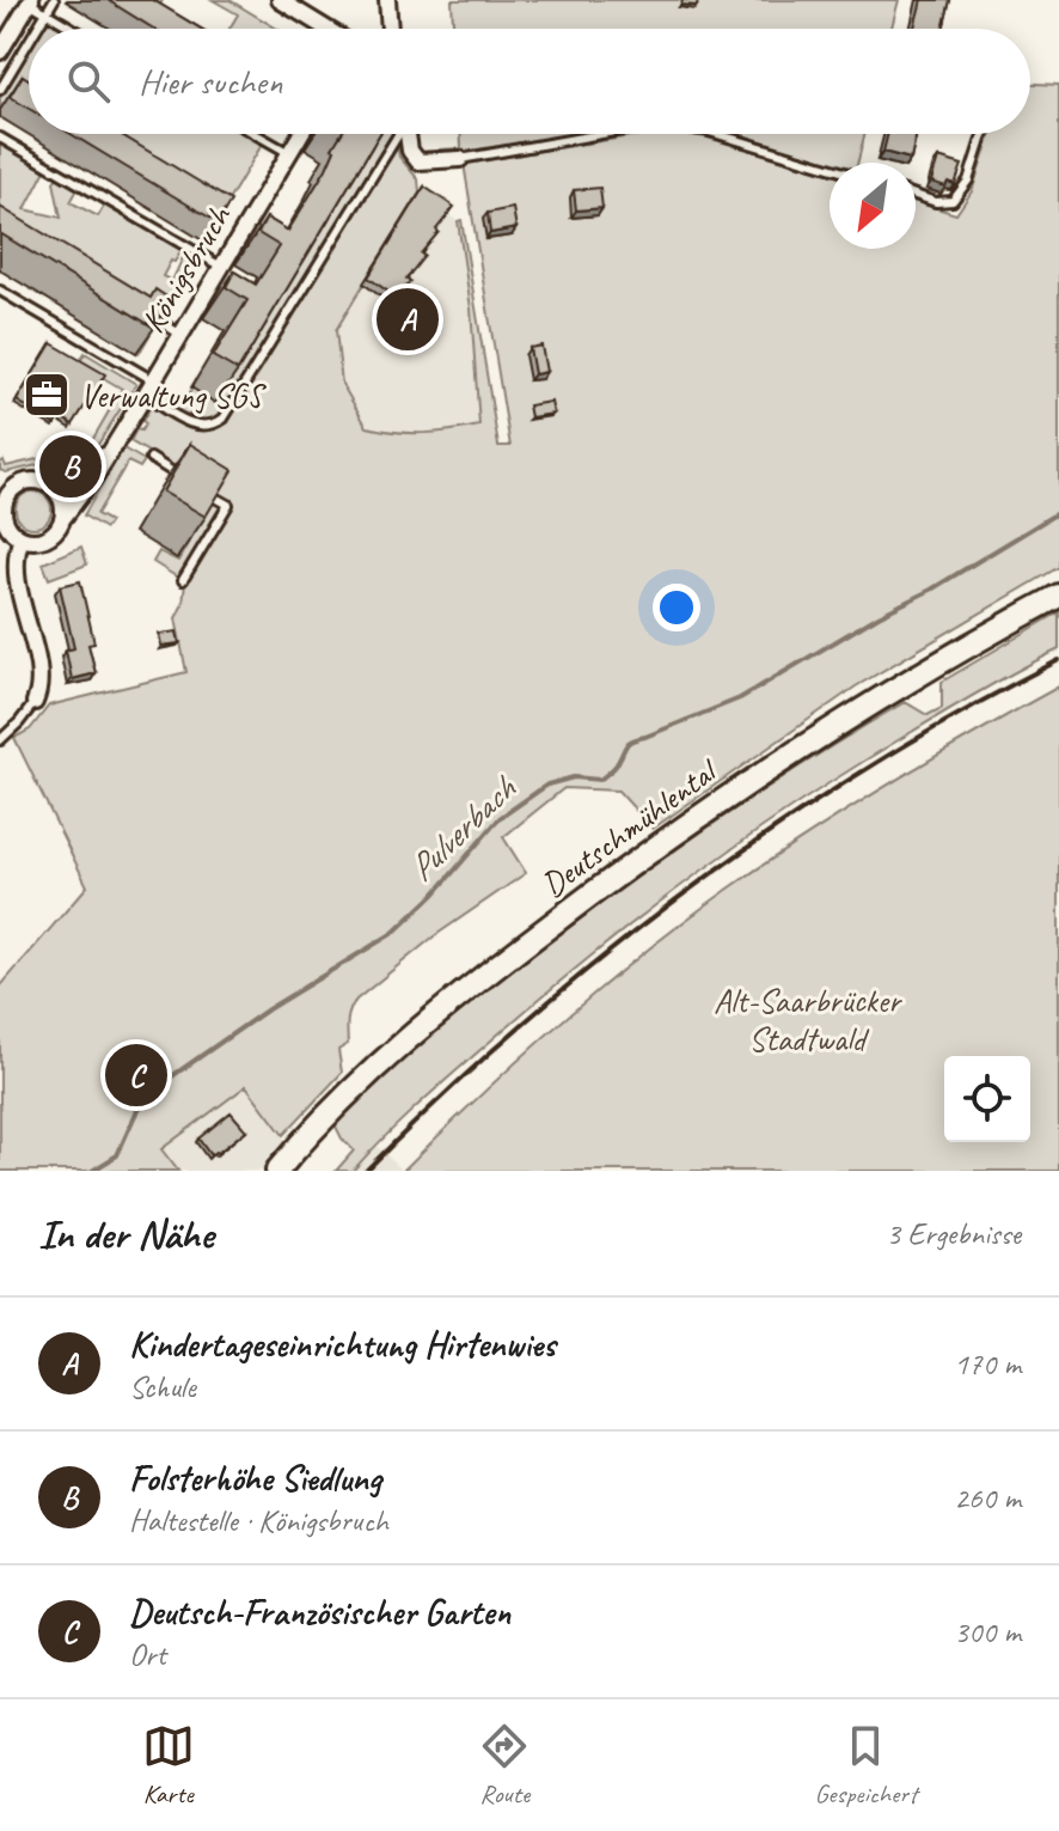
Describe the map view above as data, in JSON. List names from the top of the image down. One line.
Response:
{"streets":{"main road":["Deutschmühlental"],"street":["Königsbruch"]},"water":["Pulverbach"],"parks":["Alt-Saarbrücker Stadtwald"],"places":{"office":["Verwaltung SGS"]},"north":"bottom left","page":{"search":"Hier suchen","pins":["A","B","C"],"heading":["In der Nähe","3 Ergebnisse"],"list":[{"mark":"A","name":"Kindertageseinrichtung Hirtenwies","note":"Schule","value":"170 m"},{"mark":"B","name":"Folsterhöhe Siedlung","note":"Haltestelle · Königsbruch","value":"260 m"},{"mark":"C","name":"Deutsch-Französischer Garten","note":"Ort","value":"300 m"}],"nav":["Karte","Route","Gespeichert"]}}
